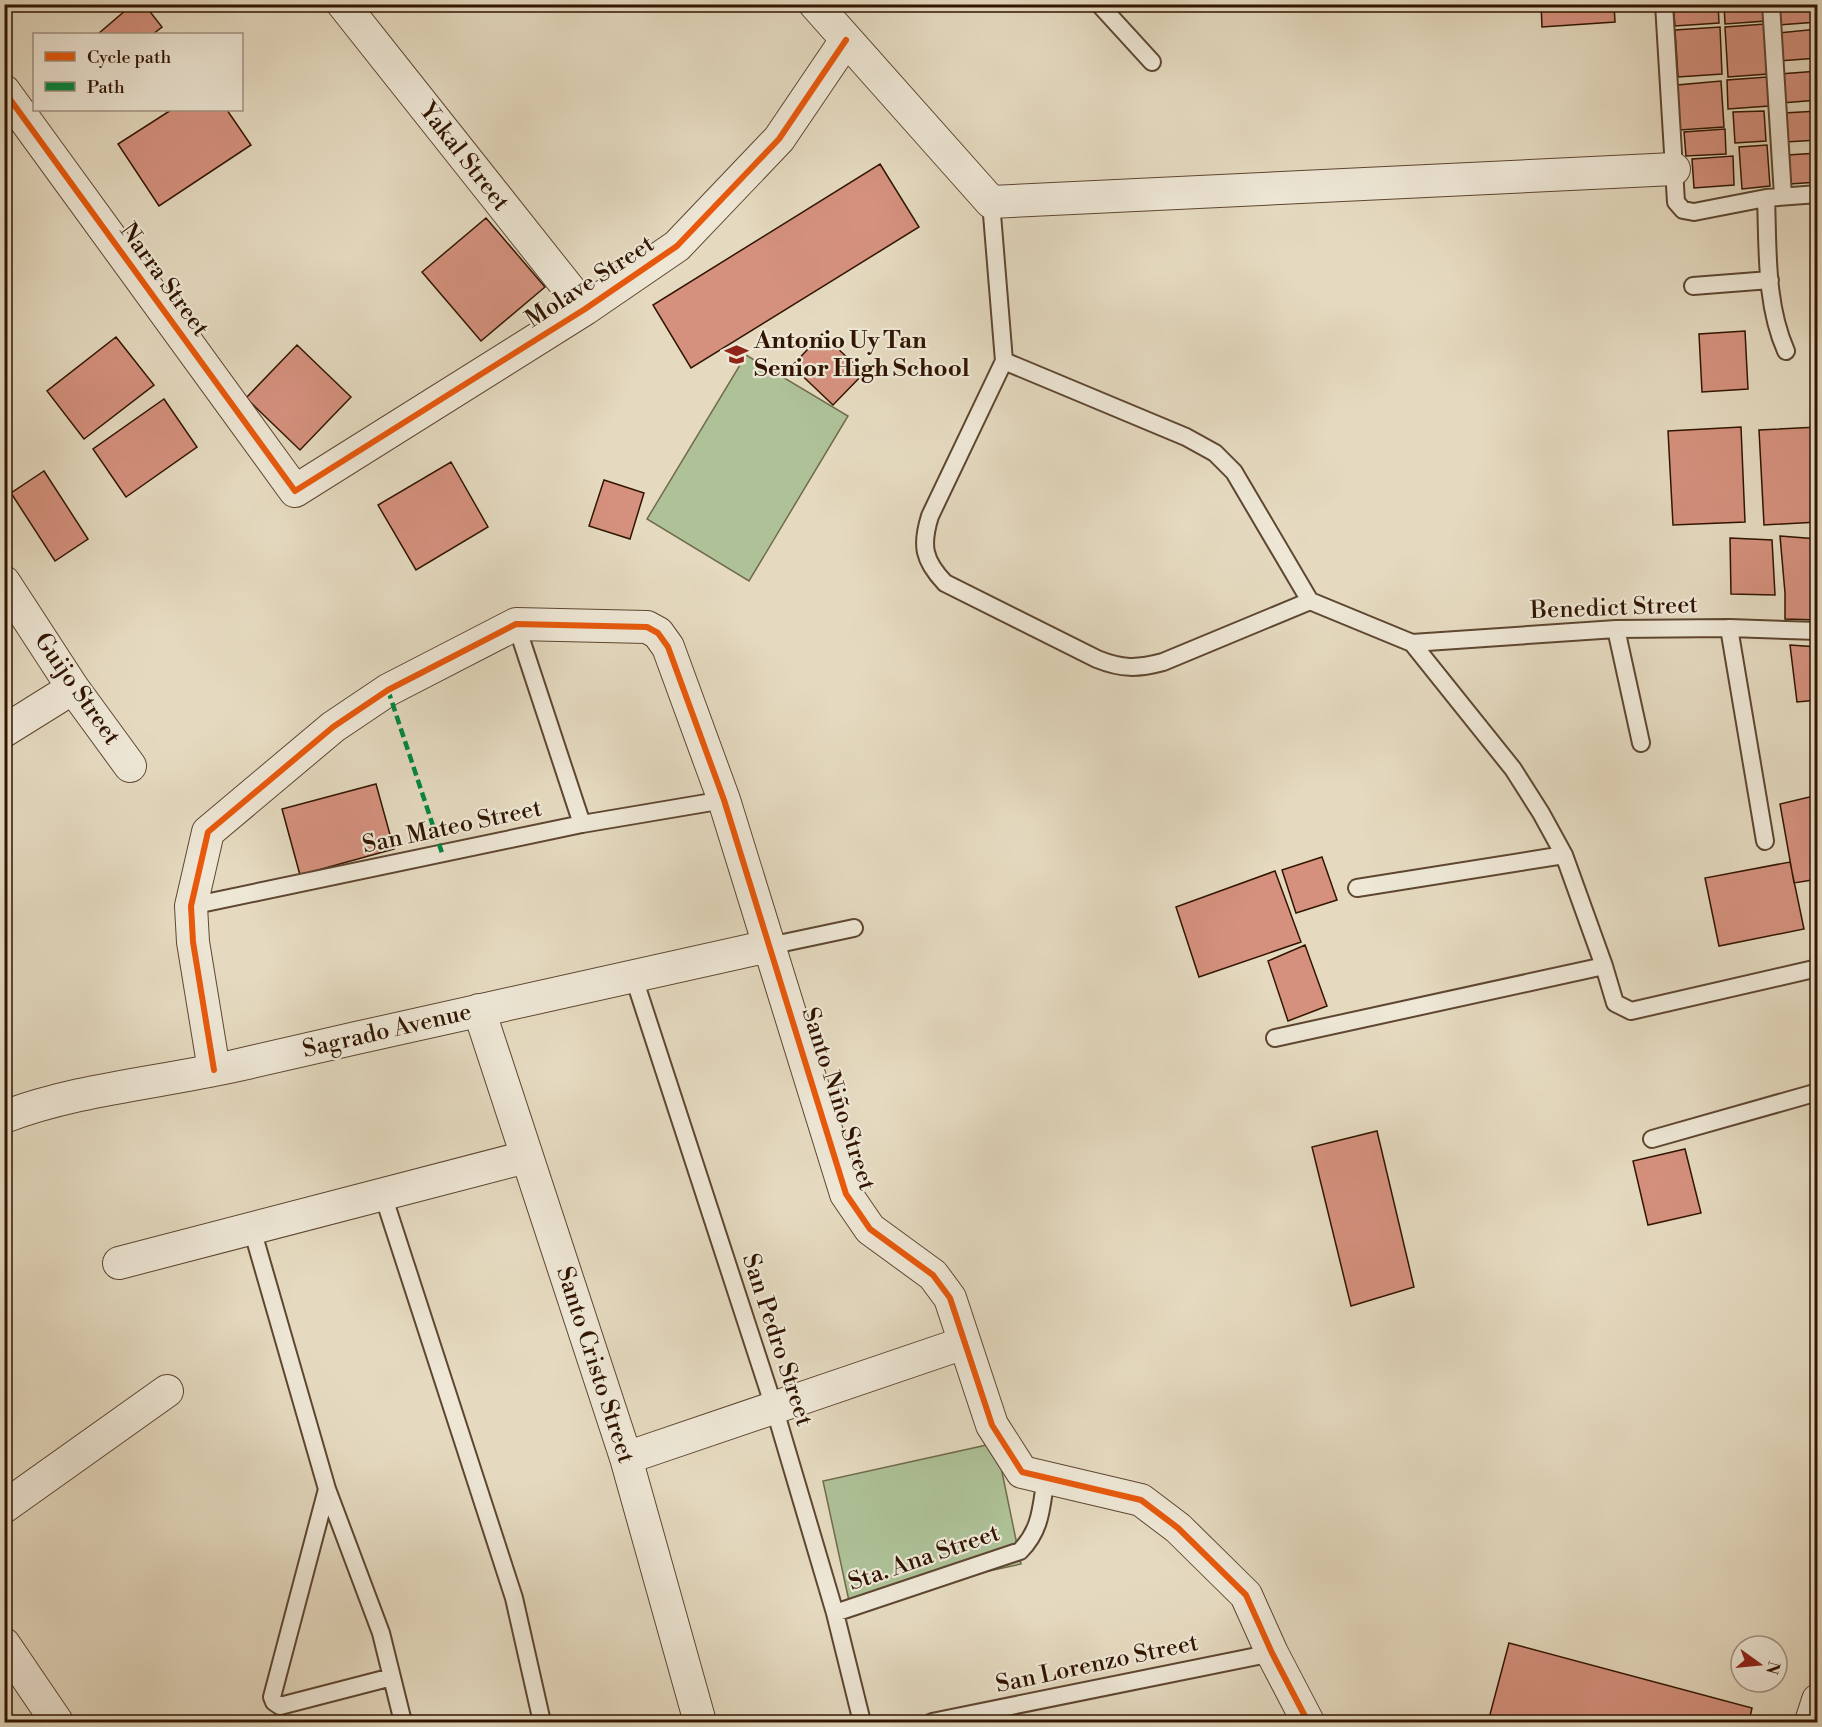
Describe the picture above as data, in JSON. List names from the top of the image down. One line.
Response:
{"streets":{"street":["Yakal Street","Narra Street","Molave Street","Guijo Street","Sagrado Avenue","Santo Niño Street","Santo Cristo Street"],"lane":["Benedict Street","San Mateo Street","San Pedro Street","Sta. Ana Street","San Lorenzo Street"]},"crossings":[["Yakal Street","Molave Street"],["Narra Street","Molave Street"],["San Mateo Street","Santo Niño Street"],["Sagrado Avenue","Santo Niño Street"],["Sagrado Avenue","San Pedro Street"],["Sagrado Avenue","Santo Cristo Street"],["Santo Niño Street","Sta. Ana Street"],["Santo Niño Street","San Lorenzo Street"],["San Pedro Street","Sta. Ana Street"]],"places":{"school or university":["Antonio Uy Tan Senior High School"]},"legend":["Cycle path","Path"],"north":"right"}
